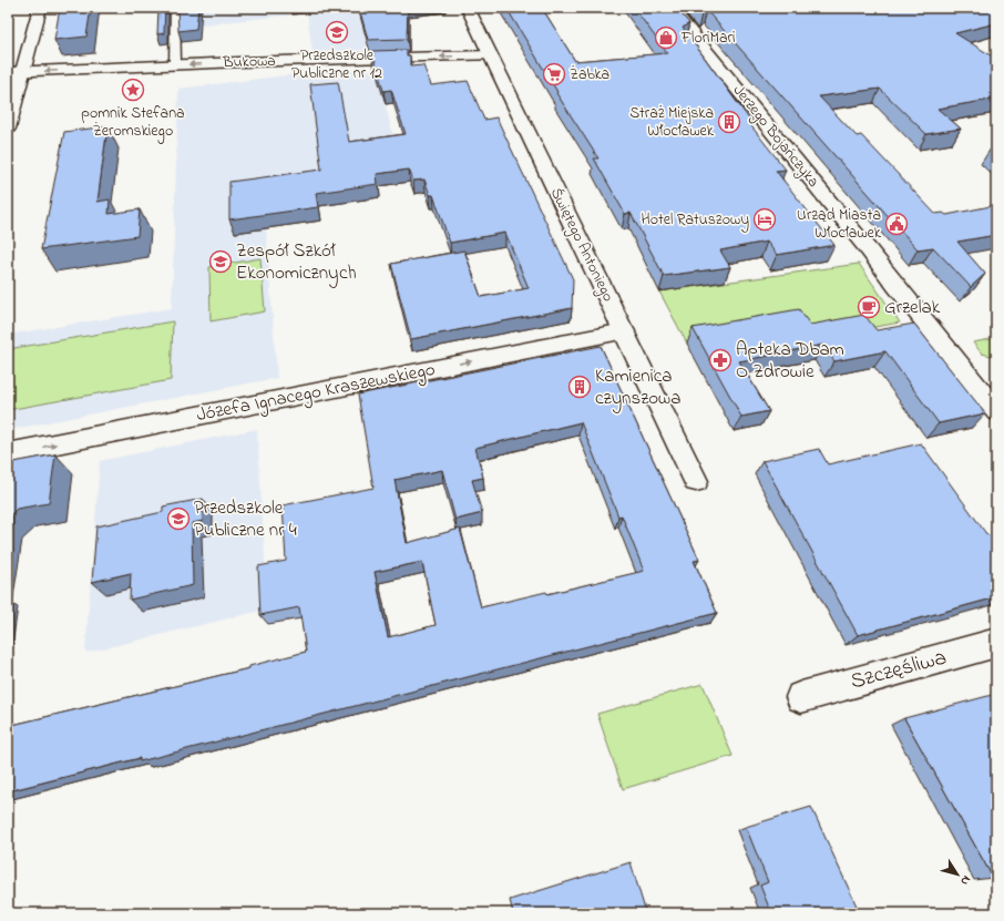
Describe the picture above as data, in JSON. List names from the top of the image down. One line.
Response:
{"streets":{"street":["Bukowa","Jerzego Bojańczyka","Świętego Antoniego","Józefa Ignacego Kraszewskiego","Szczęśliwa"]},"crossings":[["Bukowa","Świętego Antoniego"],["Świętego Antoniego","Józefa Ignacego Kraszewskiego"]],"one_way":["Bukowa","Józefa Ignacego Kraszewskiego"],"places":{"school or university":["Przedszkole Publiczne nr 12","Zespół Szkół Ekonomicznych","Przedszkole Publiczne nr 4"],"shop":["FloriMari"],"supermarket":["Żabka"],"place":["pomnik Stefana Żeromskiego"],"building":["Straż Miejska Włocławek","Kamienica czynszowa"],"hotel":["Hotel Ratuszowy"],"public building":["Urząd Miasta Włocławek"],"cafe":["Grzelak"],"pharmacy":["Apteka Dbam O Zdrowie"]},"north":"bottom right"}
